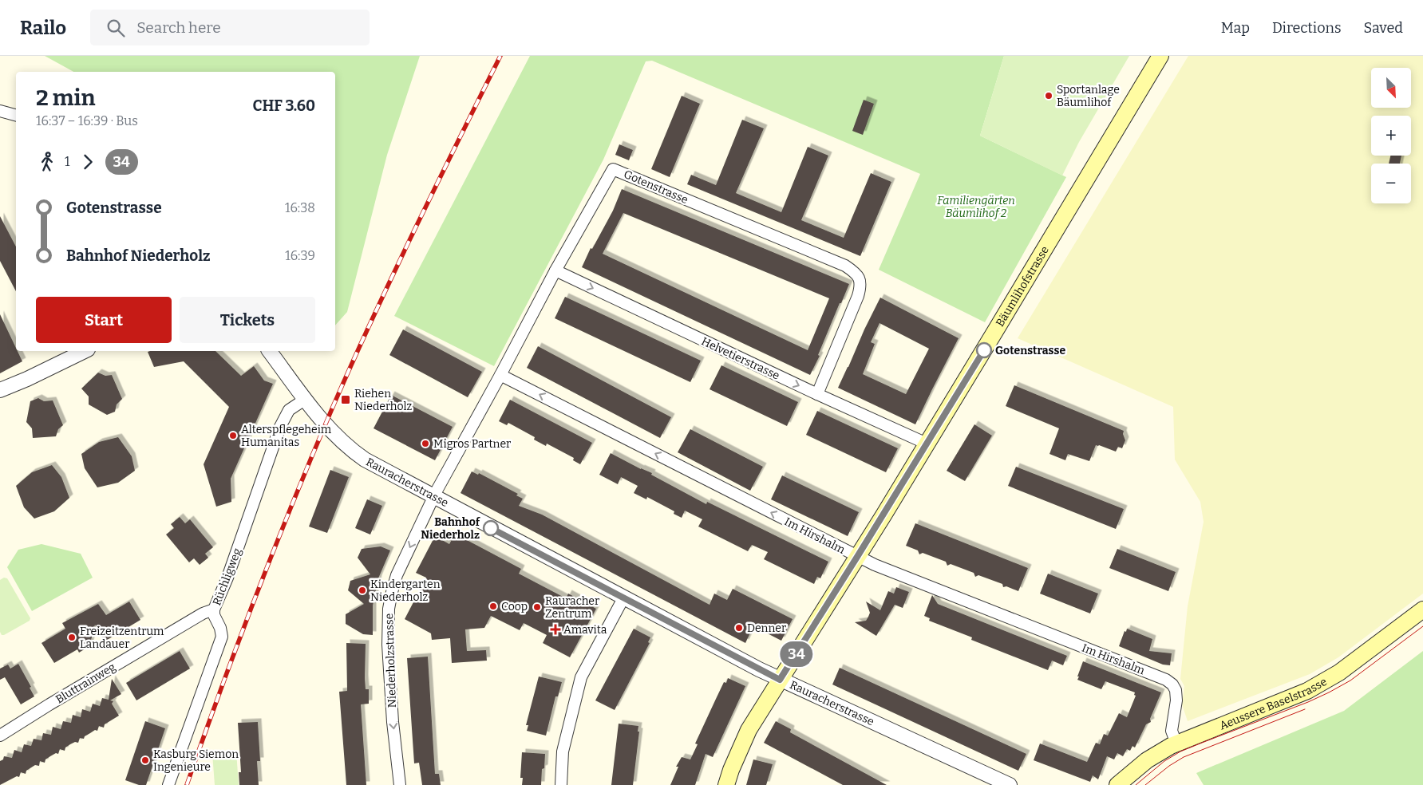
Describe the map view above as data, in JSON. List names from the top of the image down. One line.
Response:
{"streets":{"main road":["Bäumlihofstrasse","Aeussere Baselstrasse"],"street":["Gotenstrasse","Helvetierstrasse","Rauracherstrasse","Im Hirshalm","Rüchligweg","Niederholzstrasse","Bluttrainweg"]},"crossings":[["Gotenstrasse","Helvetierstrasse"],["Gotenstrasse","Rauracherstrasse"],["Gotenstrasse","Im Hirshalm"],["Gotenstrasse","Niederholzstrasse"],["Bäumlihofstrasse","Helvetierstrasse"],["Bäumlihofstrasse","Rauracherstrasse"],["Bäumlihofstrasse","Im Hirshalm"],["Rauracherstrasse","Rüchligweg"],["Rauracherstrasse","Niederholzstrasse"],["Im Hirshalm","Aeussere Baselstrasse"],["Rüchligweg","Bluttrainweg"]],"one_way":["Helvetierstrasse","Im Hirshalm","Niederholzstrasse"],"parks":["Familiengärten Bäumlihof 2"],"places":{"other":["Sportanlage Bäumlihof","Gotenstrasse","Alterspflegeheim Humanitas","Migros Partner","Bahnhof Niederholz","Kindergarten Niederholz","Coop","Rauracher Zentrum","Denner","Freizeitzentrum Landauer","Kasburg Siemon Ingenieure"],"transit":["Riehen Niederholz"],"health":["Amavita"]},"lines":["bus line 34"],"north":"bottom right","page":{"header":"Railo","search":"Search here","nav":["Map","Directions","Saved"],"on_map":"34","map_buttons":["+","−"],"heading":["2 min","16:37 – 16:39 · Bus","CHF 3.60"],"legs":["1","34"],"list":[{"name":"Gotenstrasse","value":"16:38"},{"name":"Bahnhof Niederholz","value":"16:39"}],"buttons":["Start","Tickets"]}}
